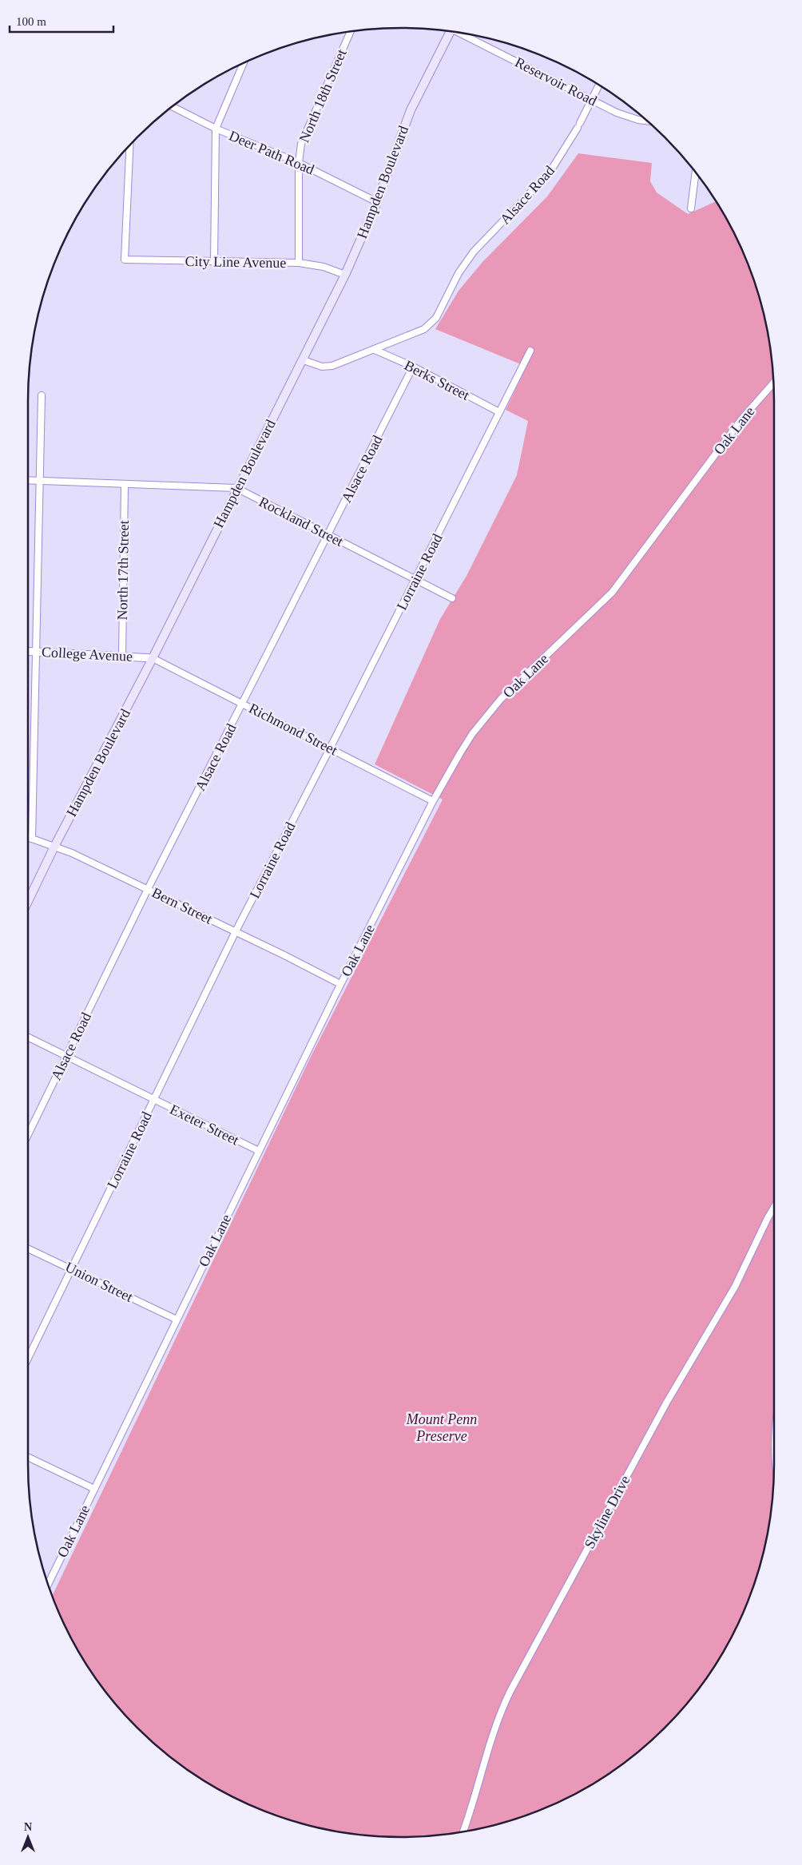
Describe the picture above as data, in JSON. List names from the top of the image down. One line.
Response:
{"streets":{"main road":["Hampden Boulevard"],"street":["Reservoir Road","North 18th Street","Deer Path Road","Alsace Road","City Line Avenue","Berks Street","Oak Lane","Rockland Street","North 17th Street","Lorraine Road","College Avenue","Richmond Street","Bern Street","Exeter Street","Union Street","Skyline Drive"]},"crossings":[["Reservoir Road","Alsace Road"],["North 18th Street","Deer Path Road"],["North 18th Street","City Line Avenue"],["Deer Path Road","Hampden Boulevard"],["Hampden Boulevard","Alsace Road"],["Hampden Boulevard","City Line Avenue"],["Hampden Boulevard","Rockland Street"],["Hampden Boulevard","College Avenue"],["Hampden Boulevard","Richmond Street"],["Hampden Boulevard","Bern Street"],["Alsace Road","Berks Street"],["Alsace Road","Rockland Street"],["Alsace Road","Richmond Street"],["Alsace Road","Bern Street"],["Alsace Road","Exeter Street"],["Berks Street","Lorraine Road"],["Oak Lane","Richmond Street"],["Oak Lane","Bern Street"],["Oak Lane","Exeter Street"],["Oak Lane","Union Street"],["Rockland Street","North 17th Street"],["Rockland Street","Lorraine Road"],["North 17th Street","College Avenue"],["Lorraine Road","Richmond Street"],["Lorraine Road","Bern Street"],["Lorraine Road","Exeter Street"],["Lorraine Road","Union Street"],["College Avenue","Richmond Street"]],"parks":["Mount Penn Preserve"],"scale_bar":"100 m","north":"top"}
